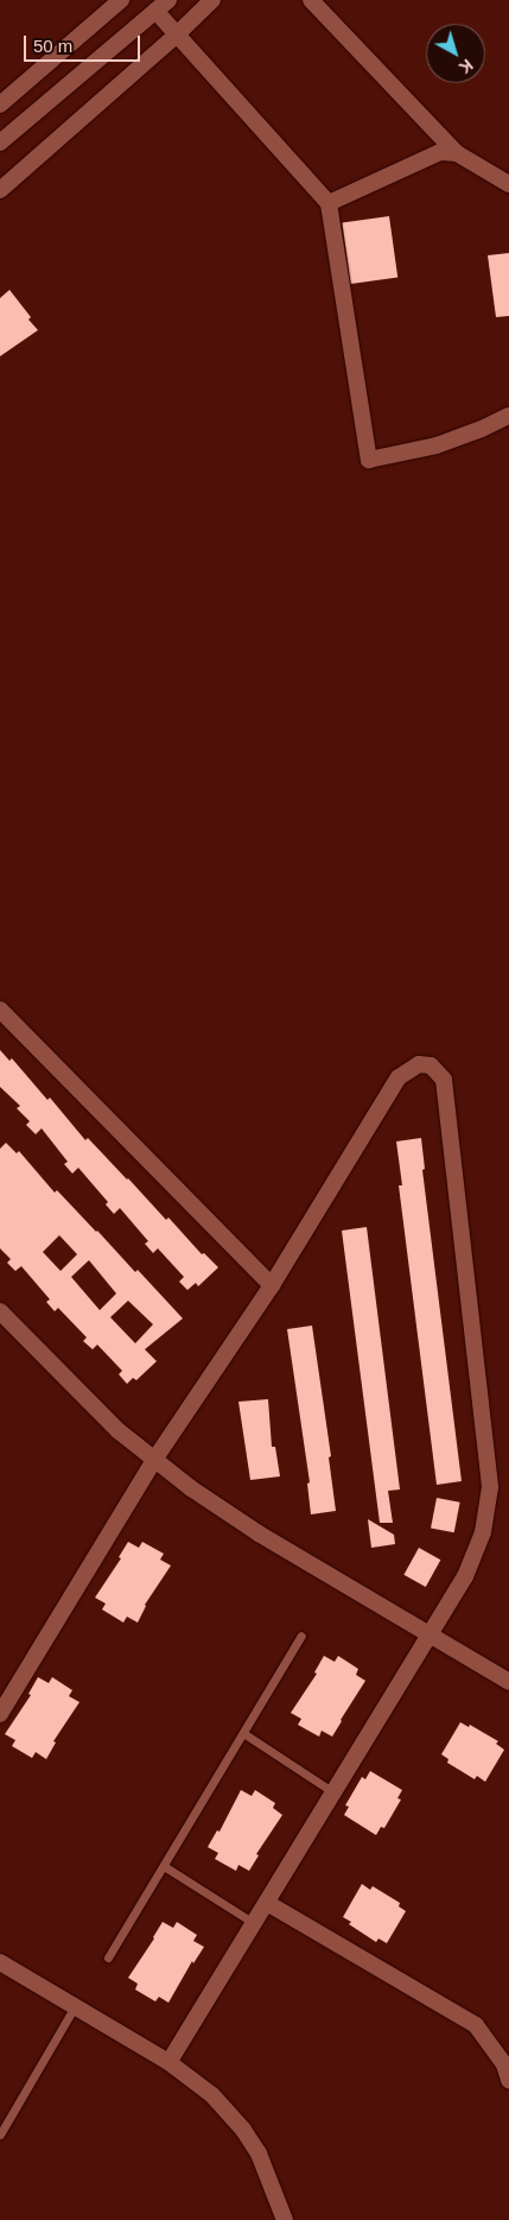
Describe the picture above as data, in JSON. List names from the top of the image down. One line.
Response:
{"scale_bar":"50 m","north":"bottom right"}
